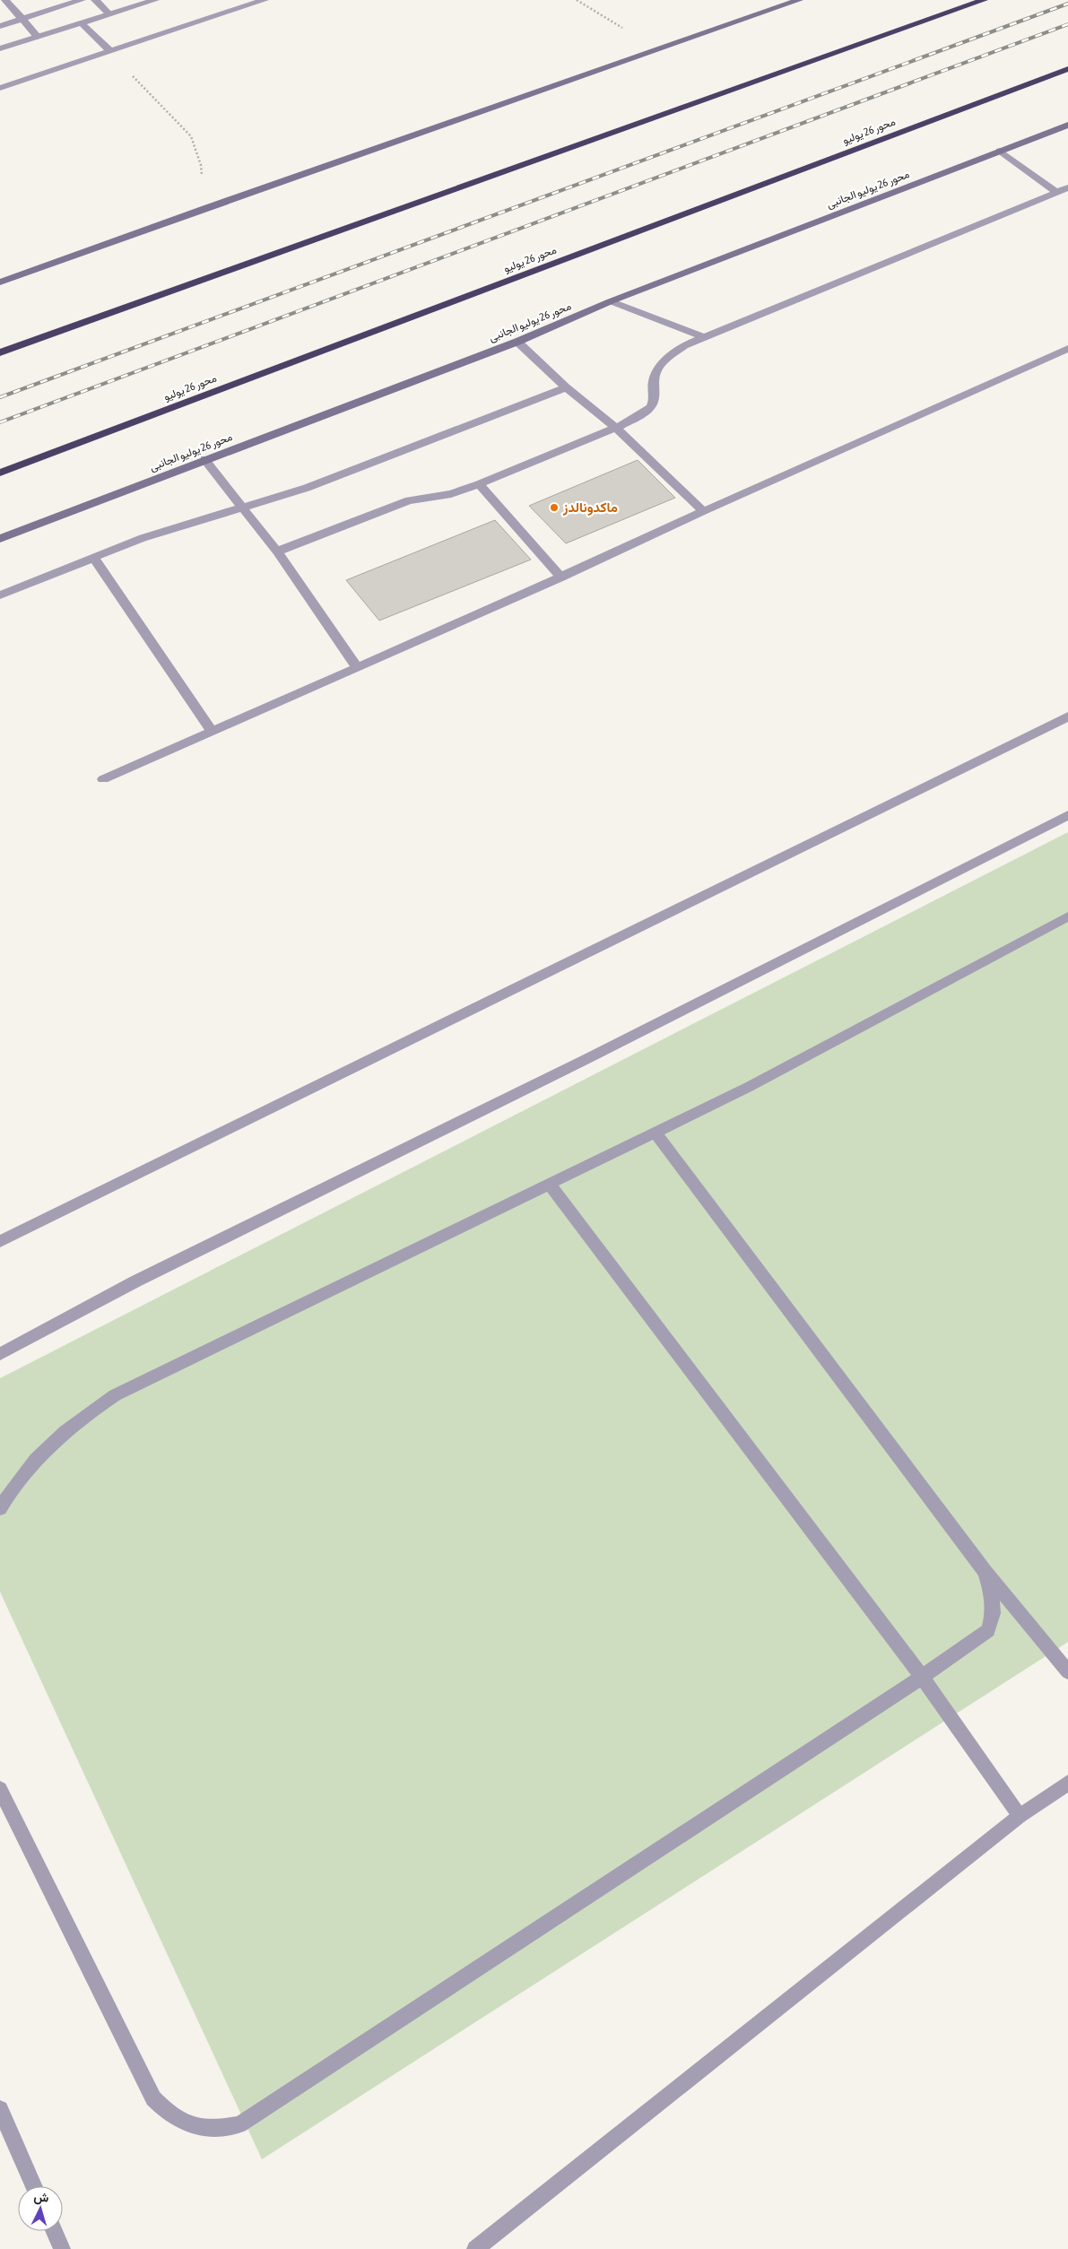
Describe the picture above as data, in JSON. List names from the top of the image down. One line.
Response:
{"streets":{"highway":["محور 26 يوليو"],"main road":["محور 26 يوليو الجانبى"]},"places":["ماكدونالدز"],"north":"top"}
